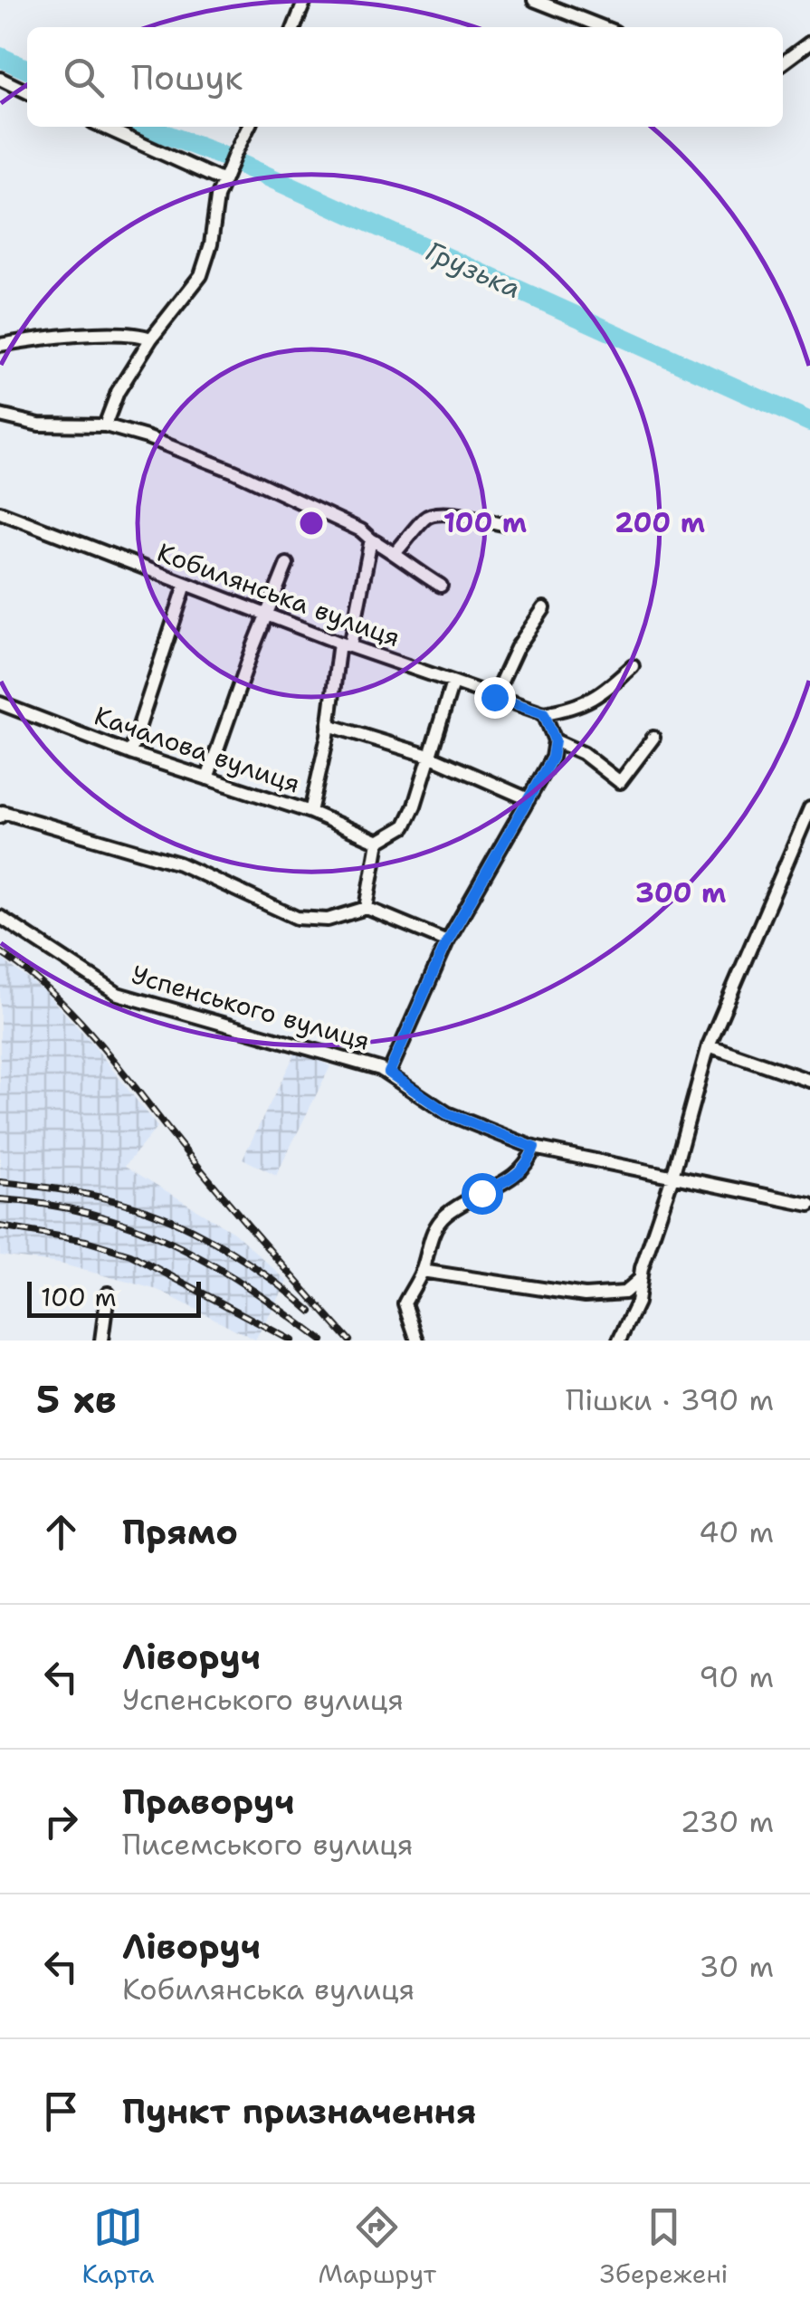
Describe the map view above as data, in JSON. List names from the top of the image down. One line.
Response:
{"streets":{"street":["Кобилянська вулиця","Качалова вулиця","Успенського вулиця"]},"water":["Грузька"],"scale_bar":"100 m","page":{"search":"Пошук","scale":"100 m","heading":["5 хв","Пішки · 390 m"],"list":[["Прямо","40 m"],["Ліворуч","Успенського вулиця","90 m"],["Праворуч","Писемського вулиця","230 m"],["Ліворуч","Кобилянська вулиця","30 m"],"Пункт призначення"],"nav":["Карта","Маршрут","Збережені"]},"rings":["100 m","200 m","300 m"]}
